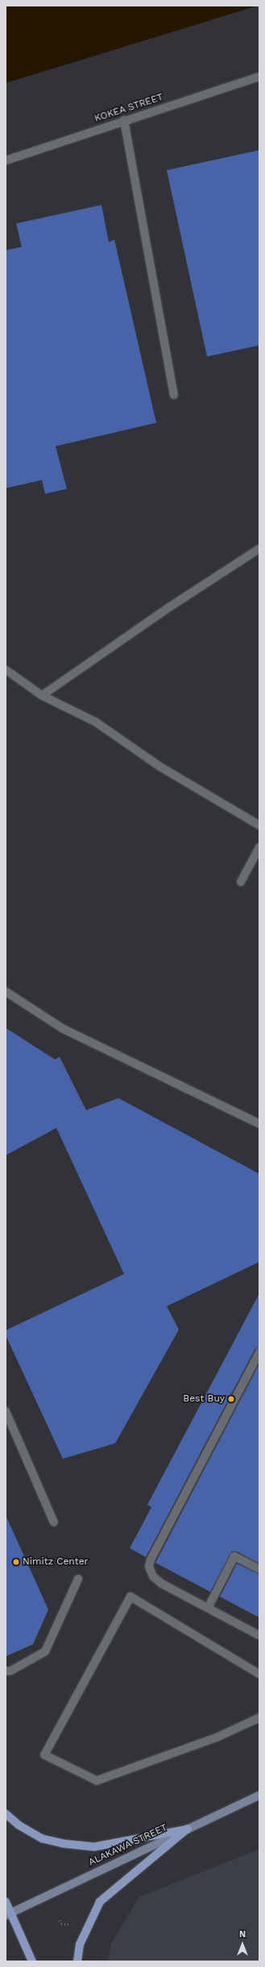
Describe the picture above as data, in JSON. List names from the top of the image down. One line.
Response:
{"streets":{"main road":["ALAKAWA STREET"],"street":["KOKEA STREET"]},"places":["Best Buy","Nimitz Center"],"north":"top"}
